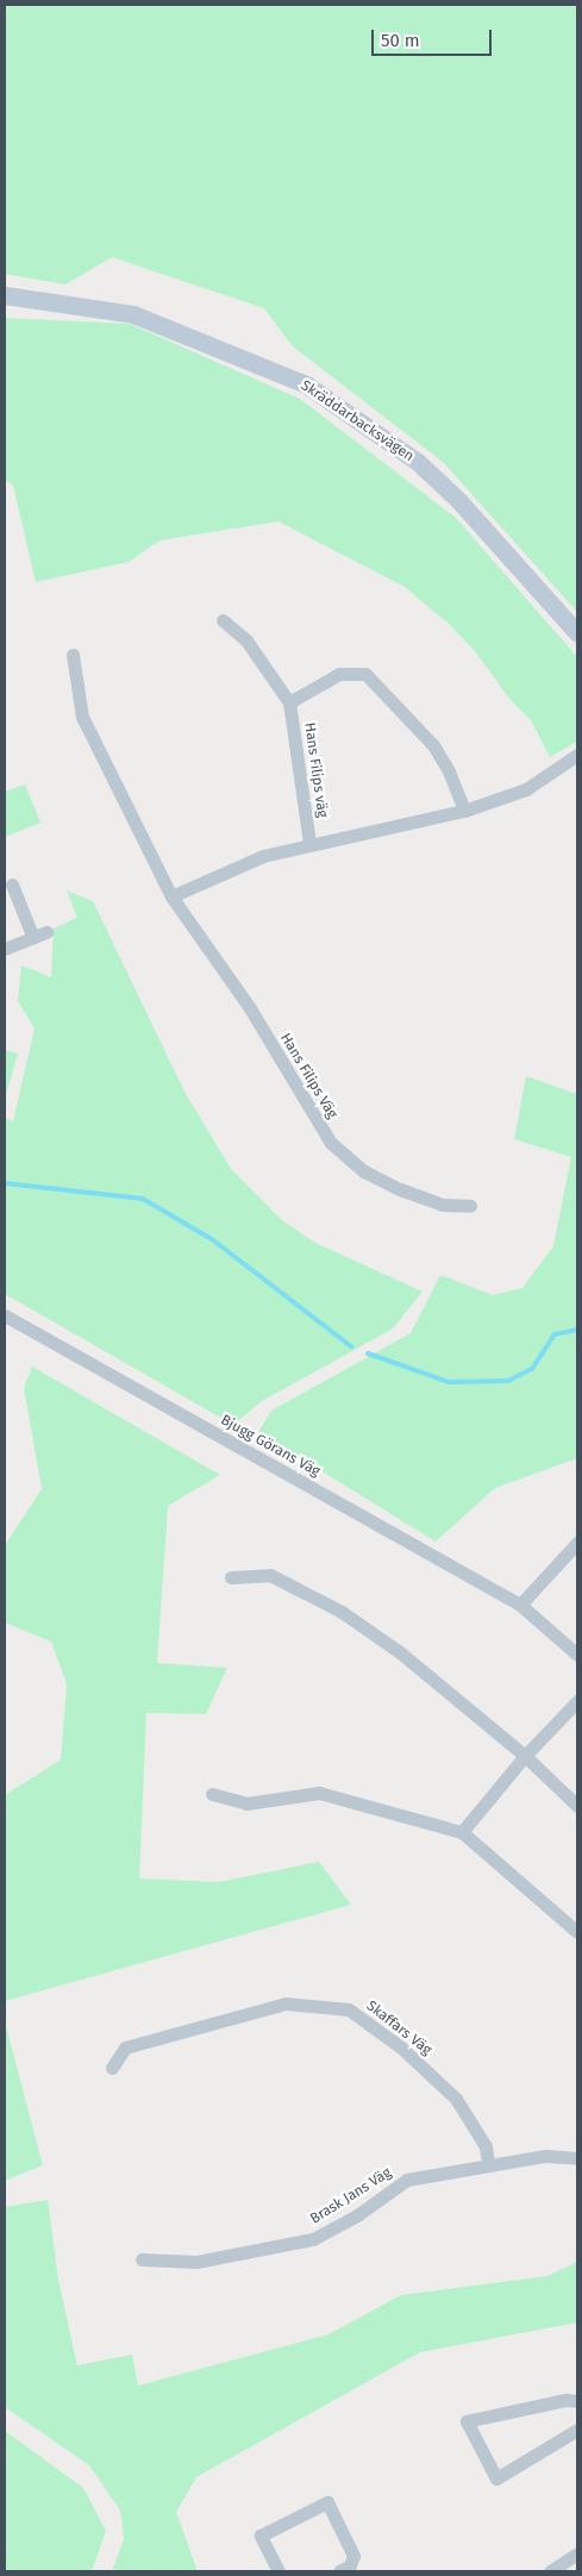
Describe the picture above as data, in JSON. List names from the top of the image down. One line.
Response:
{"streets":{"street":["Skräddarbacksvägen","Hans Filips väg","Hans Filips Väg","Bjugg Görans Väg","Skaffars Väg","Brask Jans Väg"]},"crossings":[["Skaffars Väg","Brask Jans Väg"]],"scale_bar":"50 m"}
